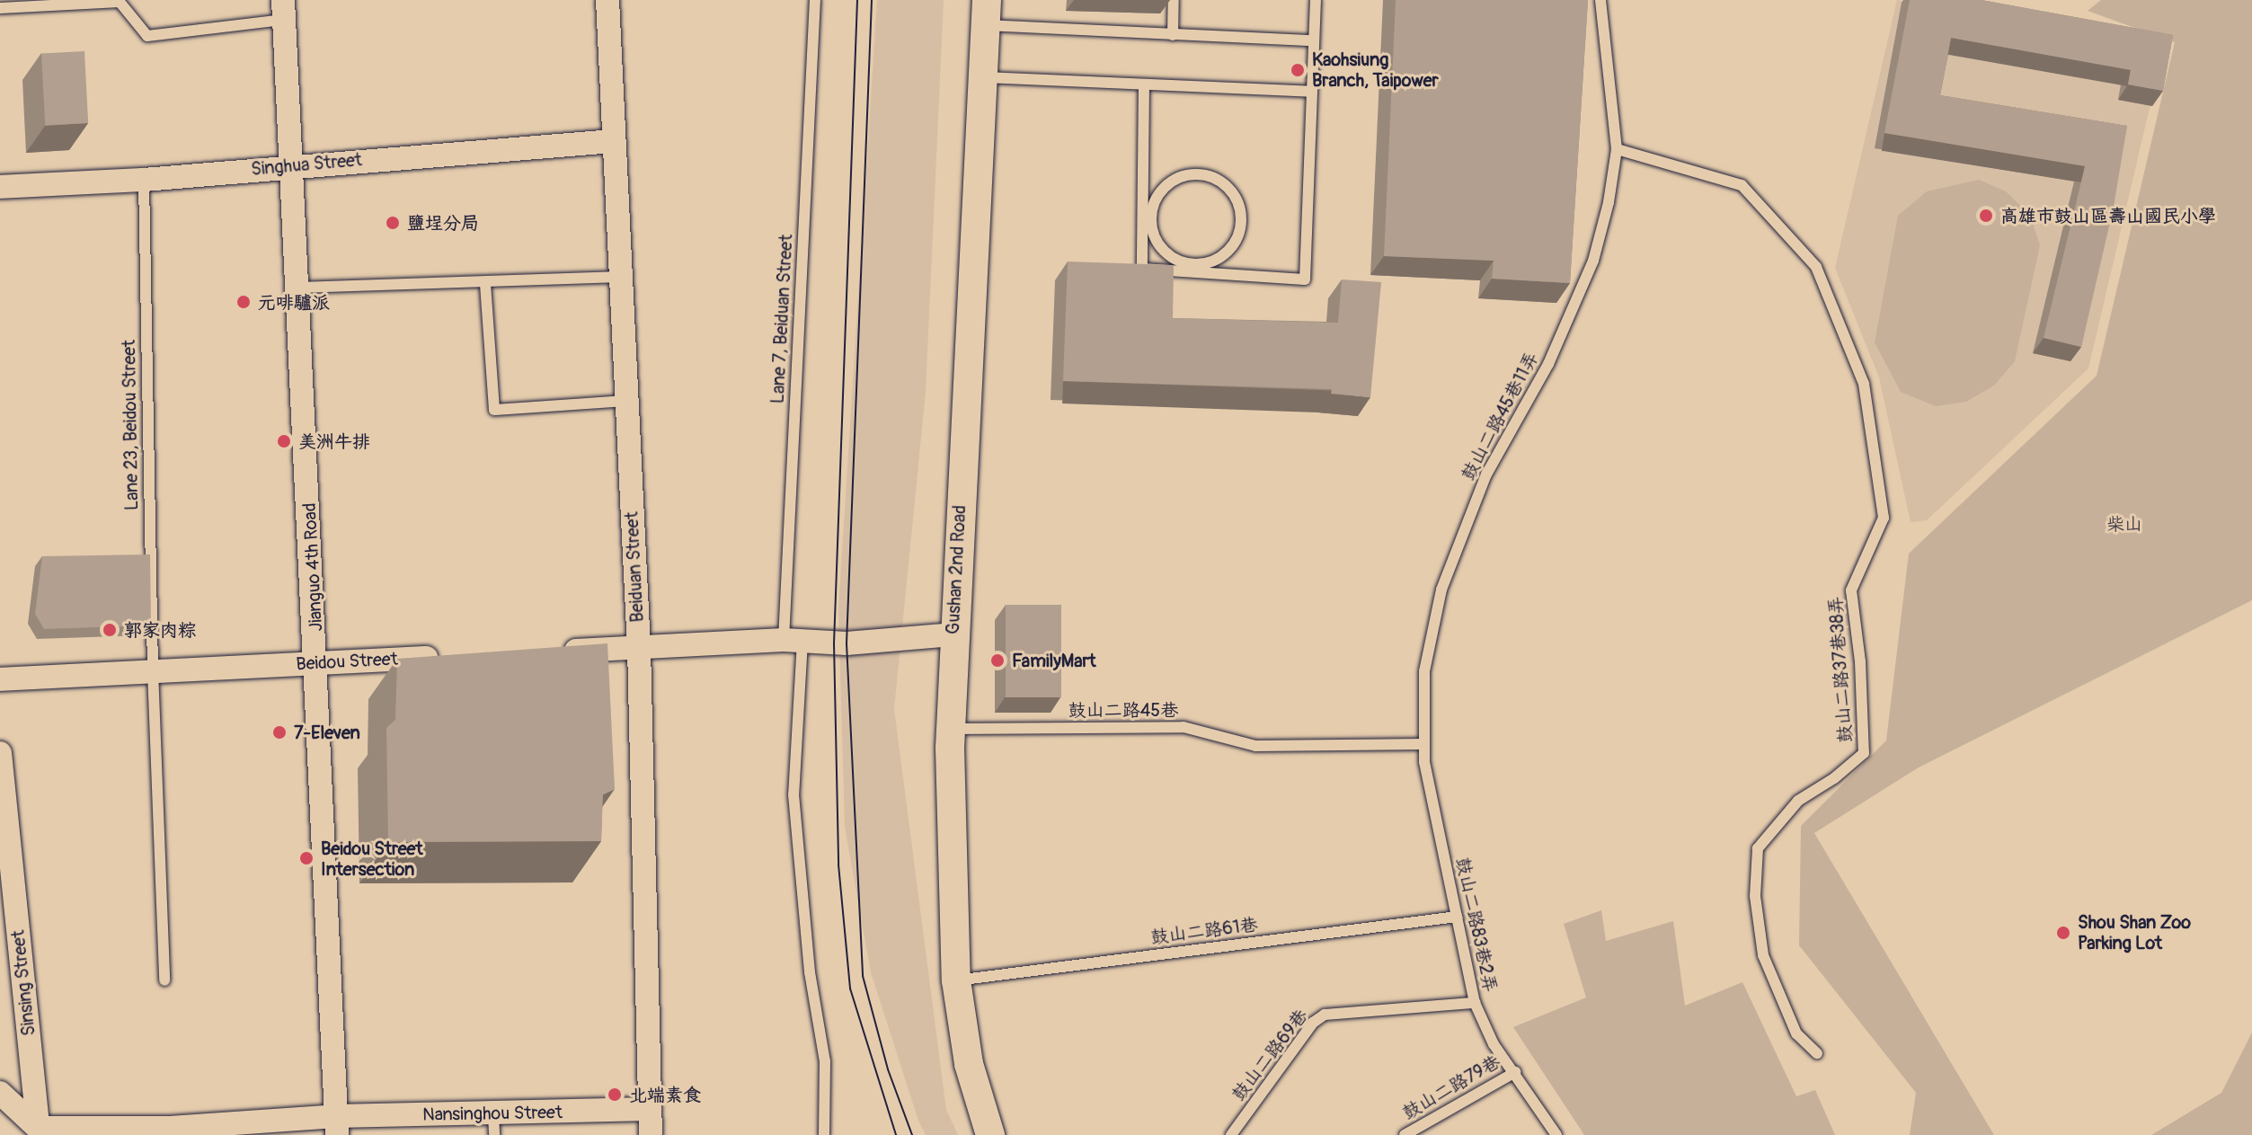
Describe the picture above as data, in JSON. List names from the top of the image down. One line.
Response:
{"streets":{"street":["Singhua Street","Jianguo 4th Road","Beiduan Street","Gushan 2nd Road","Beidou Street","Sinsing Street","Nansinghou Street"],"lane":["Lane 7, Beiduan Street","鼓山二路45巷11弄","Lane 23, Beidou Street","鼓山二路37巷38弄","鼓山二路45巷","鼓山二路83巷2弄","鼓山二路61巷","鼓山二路69巷","鼓山二路79巷"]},"crossings":[["Singhua Street","Lane 23, Beidou Street"],["Singhua Street","Jianguo 4th Road"],["Singhua Street","Beiduan Street"],["鼓山二路45巷11弄","鼓山二路37巷38弄"],["鼓山二路45巷11弄","鼓山二路45巷"],["鼓山二路45巷11弄","鼓山二路83巷2弄"],["Lane 23, Beidou Street","Beidou Street"],["Jianguo 4th Road","Beidou Street"],["Jianguo 4th Road","Nansinghou Street"],["Beiduan Street","Nansinghou Street"],["Gushan 2nd Road","鼓山二路45巷"],["Gushan 2nd Road","鼓山二路61巷"],["鼓山二路45巷","鼓山二路83巷2弄"],["鼓山二路83巷2弄","鼓山二路61巷"],["鼓山二路83巷2弄","鼓山二路69巷"],["鼓山二路83巷2弄","鼓山二路79巷"],["Sinsing Street","Nansinghou Street"]],"parks":["柴山"],"places":["Kaohsiung Branch, Taipower","高雄市鼓山區壽山國民小學","鹽埕分局","元啡驢派","美洲牛排","郭家肉粽","FamilyMart","7-Eleven","Beidou Street Intersection","Shou Shan Zoo Parking Lot","北端素食"]}
